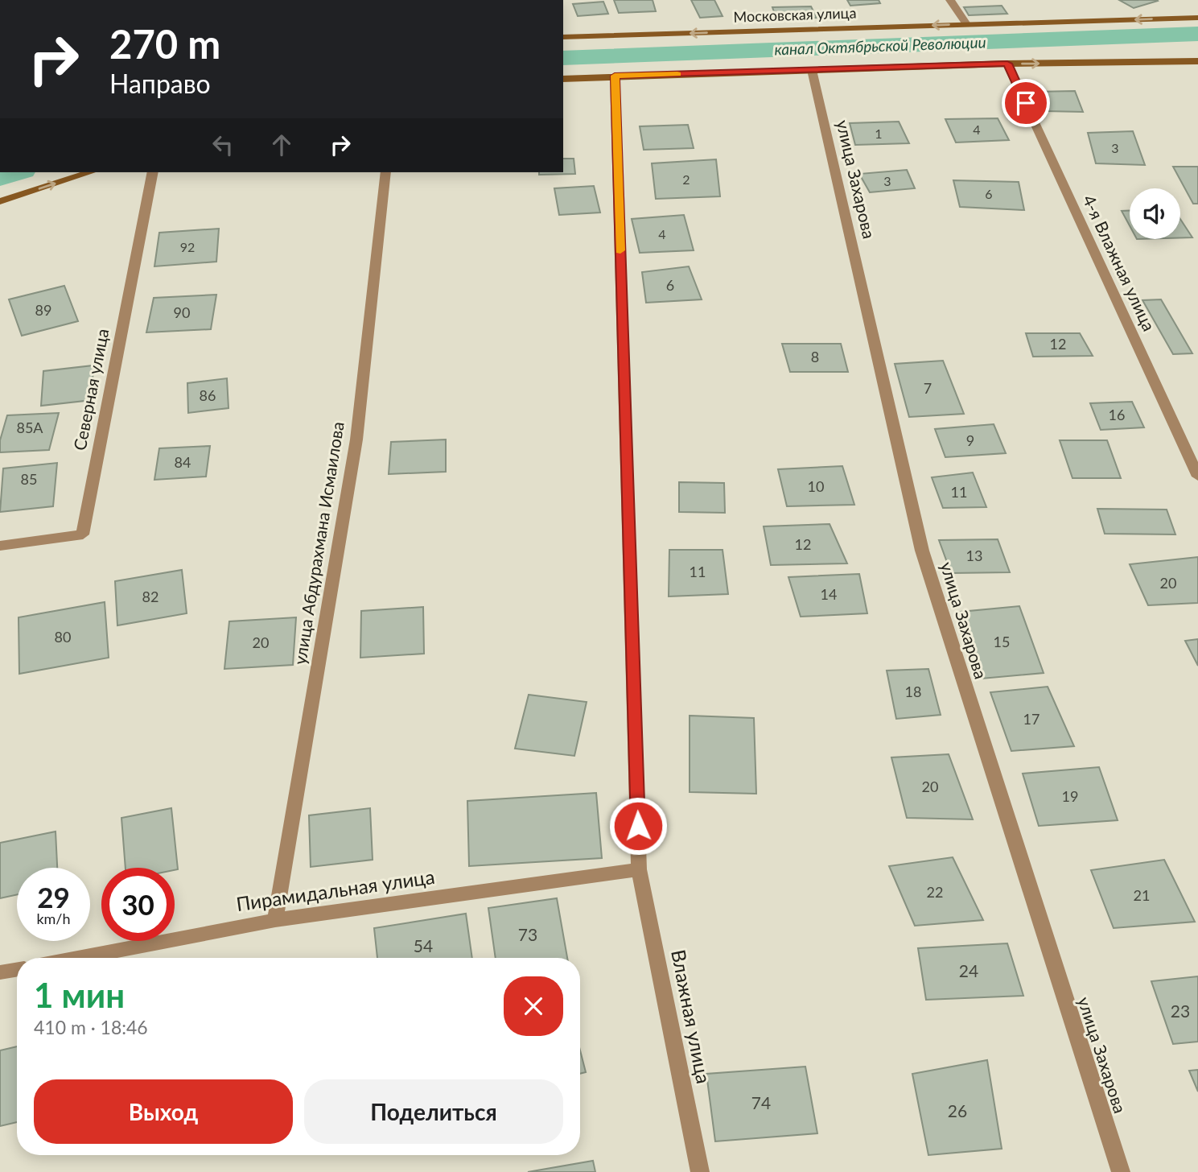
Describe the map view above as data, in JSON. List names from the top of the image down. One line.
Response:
{"streets":{"main road":["Московская улица"],"street":["улица Захарова","4-я Влажная улица","Северная улица","улица Абдурахмана Исмаилова","Пирамидальная улица","Влажная улица"]},"crossings":[["улица Абдурахмана Исмаилова","Пирамидальная улица"],["Пирамидальная улица","Влажная улица"]],"water":["канал Октябрьской Революции"],"house_numbers":["4","1","3","2","3","6","4","92","6","89","90","12","8","7","86","16","85А","9","84","85","10","11","12","13","11","20","14","82","80","15","20","18","17","20","19","22","21","73","54","24","23","74","26"],"page":{"turn":["270 m","Направо"],"speed":"29 km/h","limit":"30","heading":["1 мин","410 m · 18:46"],"buttons":["Выход","Поделиться"]}}
